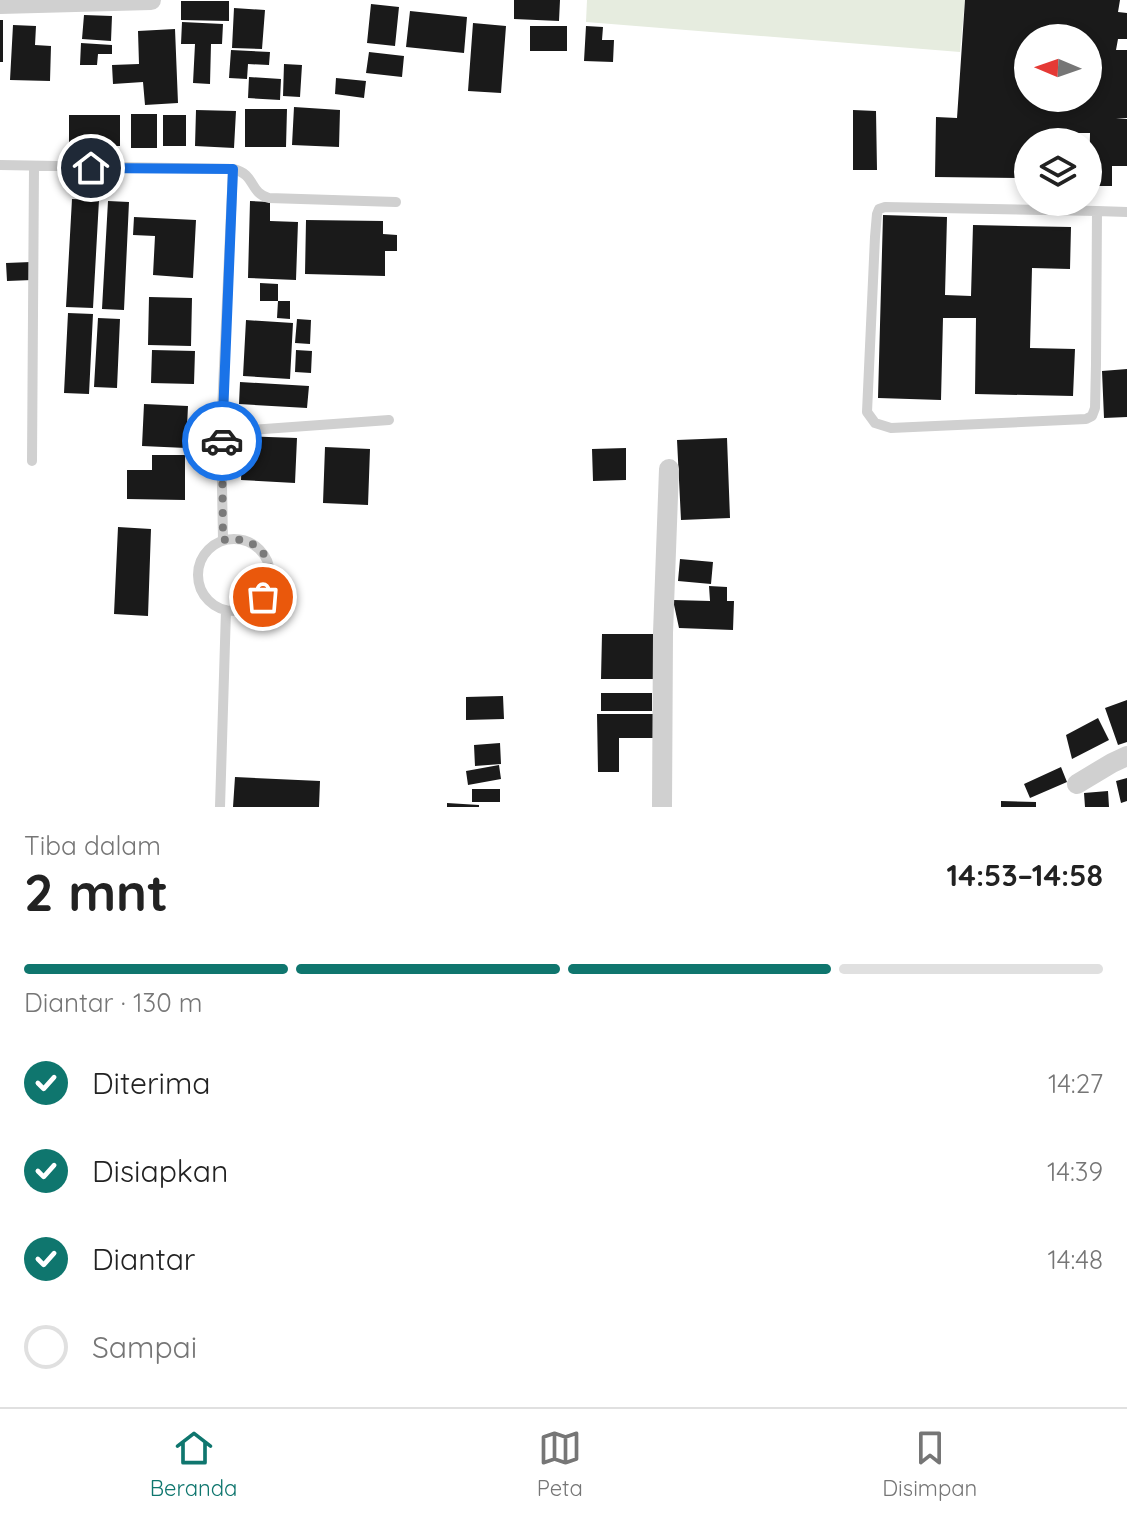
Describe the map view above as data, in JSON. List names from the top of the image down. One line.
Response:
{"north":"left","page":{"heading":["2 mnt","Tiba dalam","14:53–14:58"],"bar":"Diantar · 130 m","list":[["Diterima","14:27"],["Disiapkan","14:39"],["Diantar","14:48"],"Sampai"],"tabs":["Beranda","Peta","Disimpan"]}}
